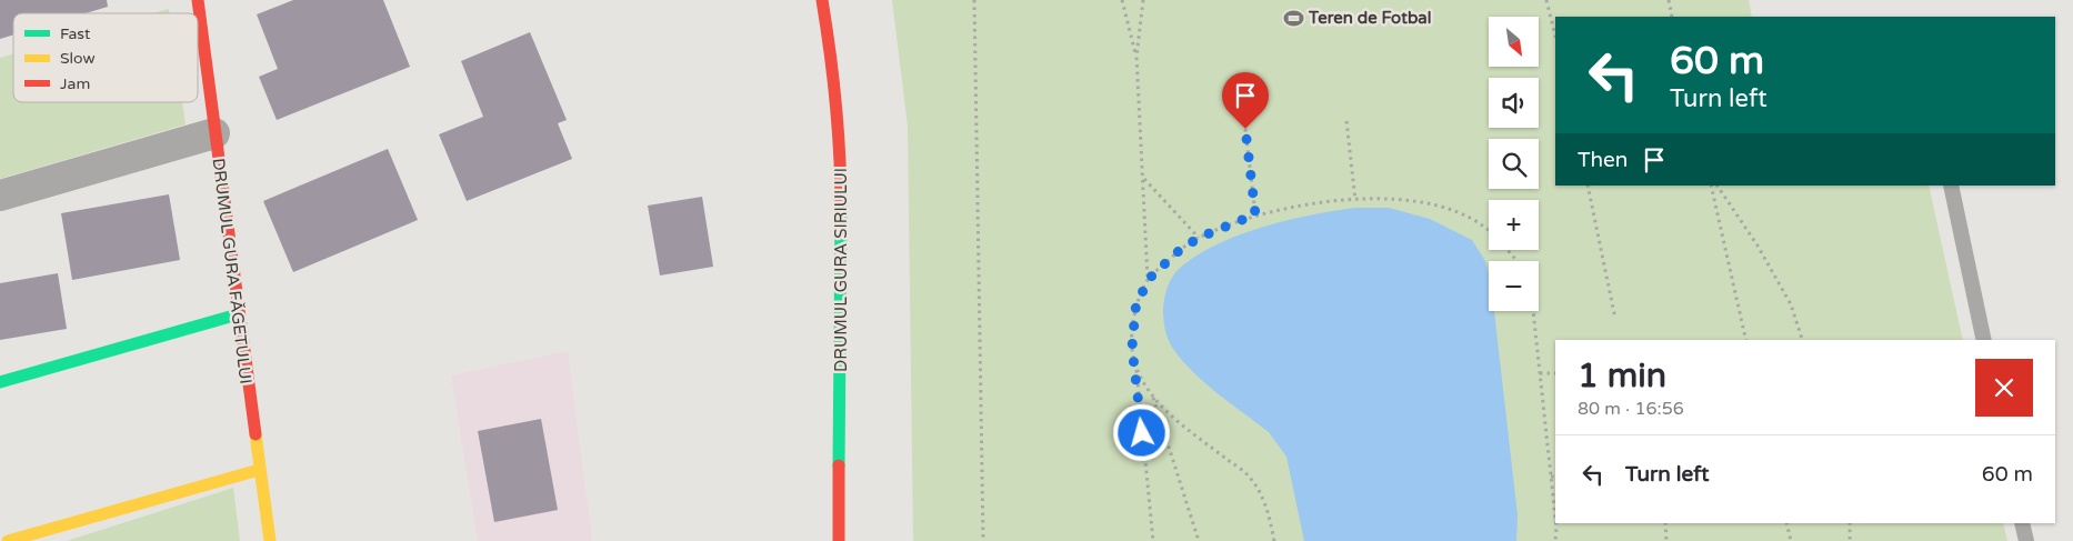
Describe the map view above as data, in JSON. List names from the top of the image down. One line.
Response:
{"streets":{"street":["DRUMUL GURA SIRIULUI","DRUMUL GURA FĂGETULUI"]},"places":{"sports":["Teren de Fotbal"]},"legend":["Fast","Slow","Jam"],"north":"bottom right","page":{"map_buttons":["+","−"],"turn":["60 m","Turn left"],"then":"Then","heading":["1 min","80 m · 16:56"],"list":[{"name":"Turn left","value":"60 m"}]}}
